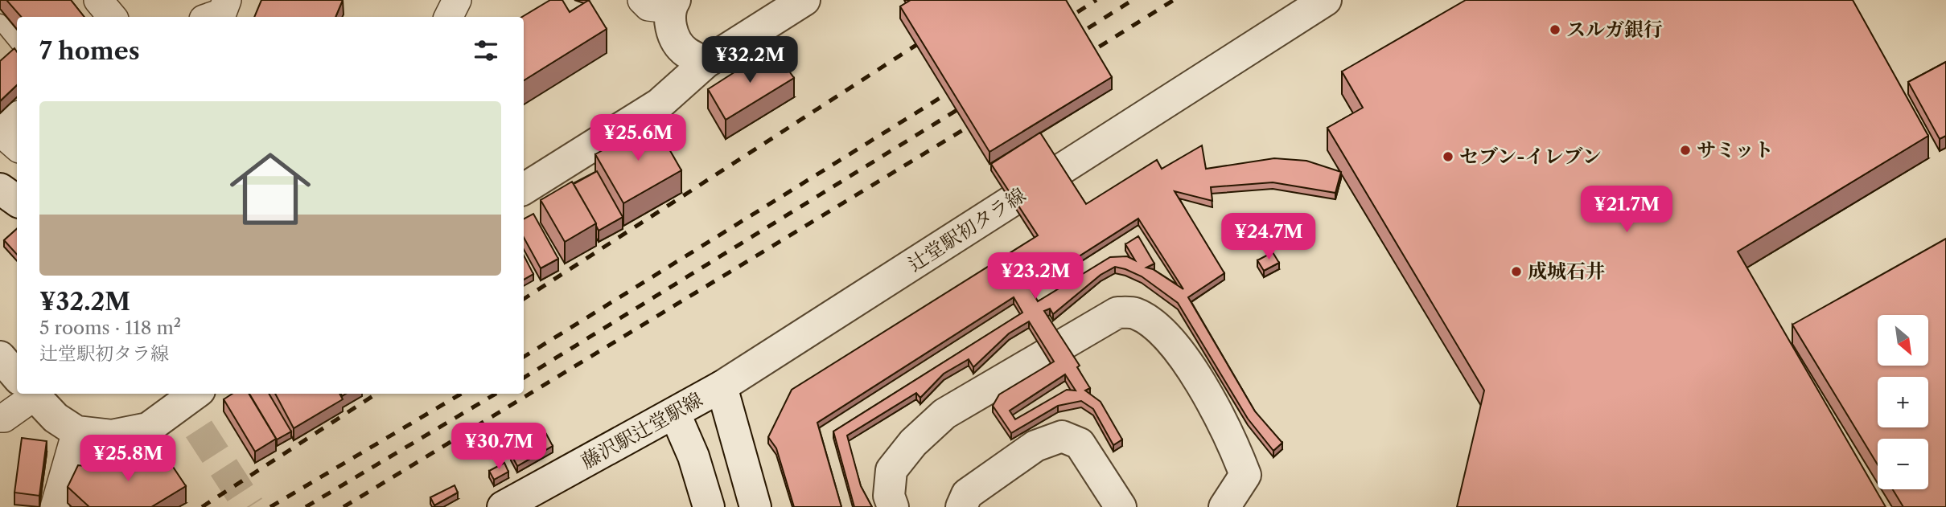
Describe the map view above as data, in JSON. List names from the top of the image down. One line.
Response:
{"streets":{"street":["辻堂駅初タラ線","藤沢駅辻堂駅線"]},"crossings":[["辻堂駅初タラ線","藤沢駅辻堂駅線"]],"places":["スルガ銀行","サミット","セブン-イレブン","成城石井"],"north":"bottom right","page":{"heading":"7 homes","price":["¥32.2M","¥25.6M","¥21.7M","¥24.7M","¥23.2M","¥30.7M","¥25.8M"],"list":[{"name":"¥32.2M","note":"5 rooms · 118 m² · 辻堂駅初タラ線"}],"map_buttons":["+","−"]}}
